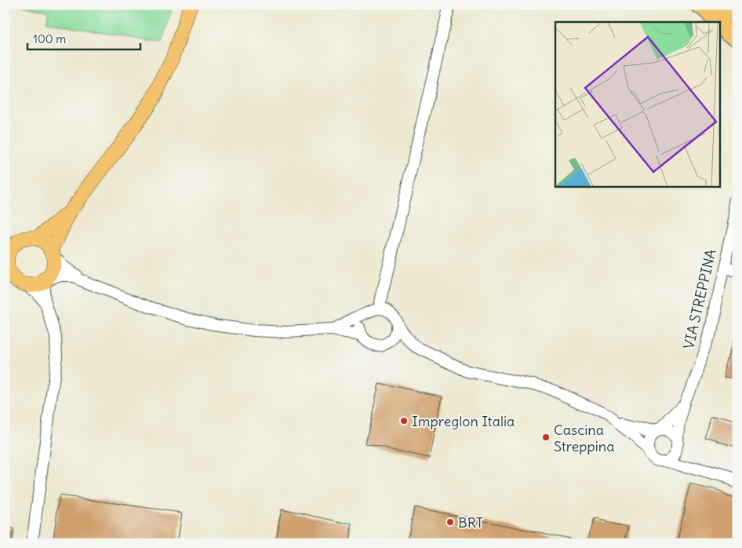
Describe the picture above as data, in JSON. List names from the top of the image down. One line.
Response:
{"streets":{"street":["VIA STREPPINA"]},"places":["Impreglon Italia","Cascina Streppina","BRT"],"scale_bar":"100 m"}
